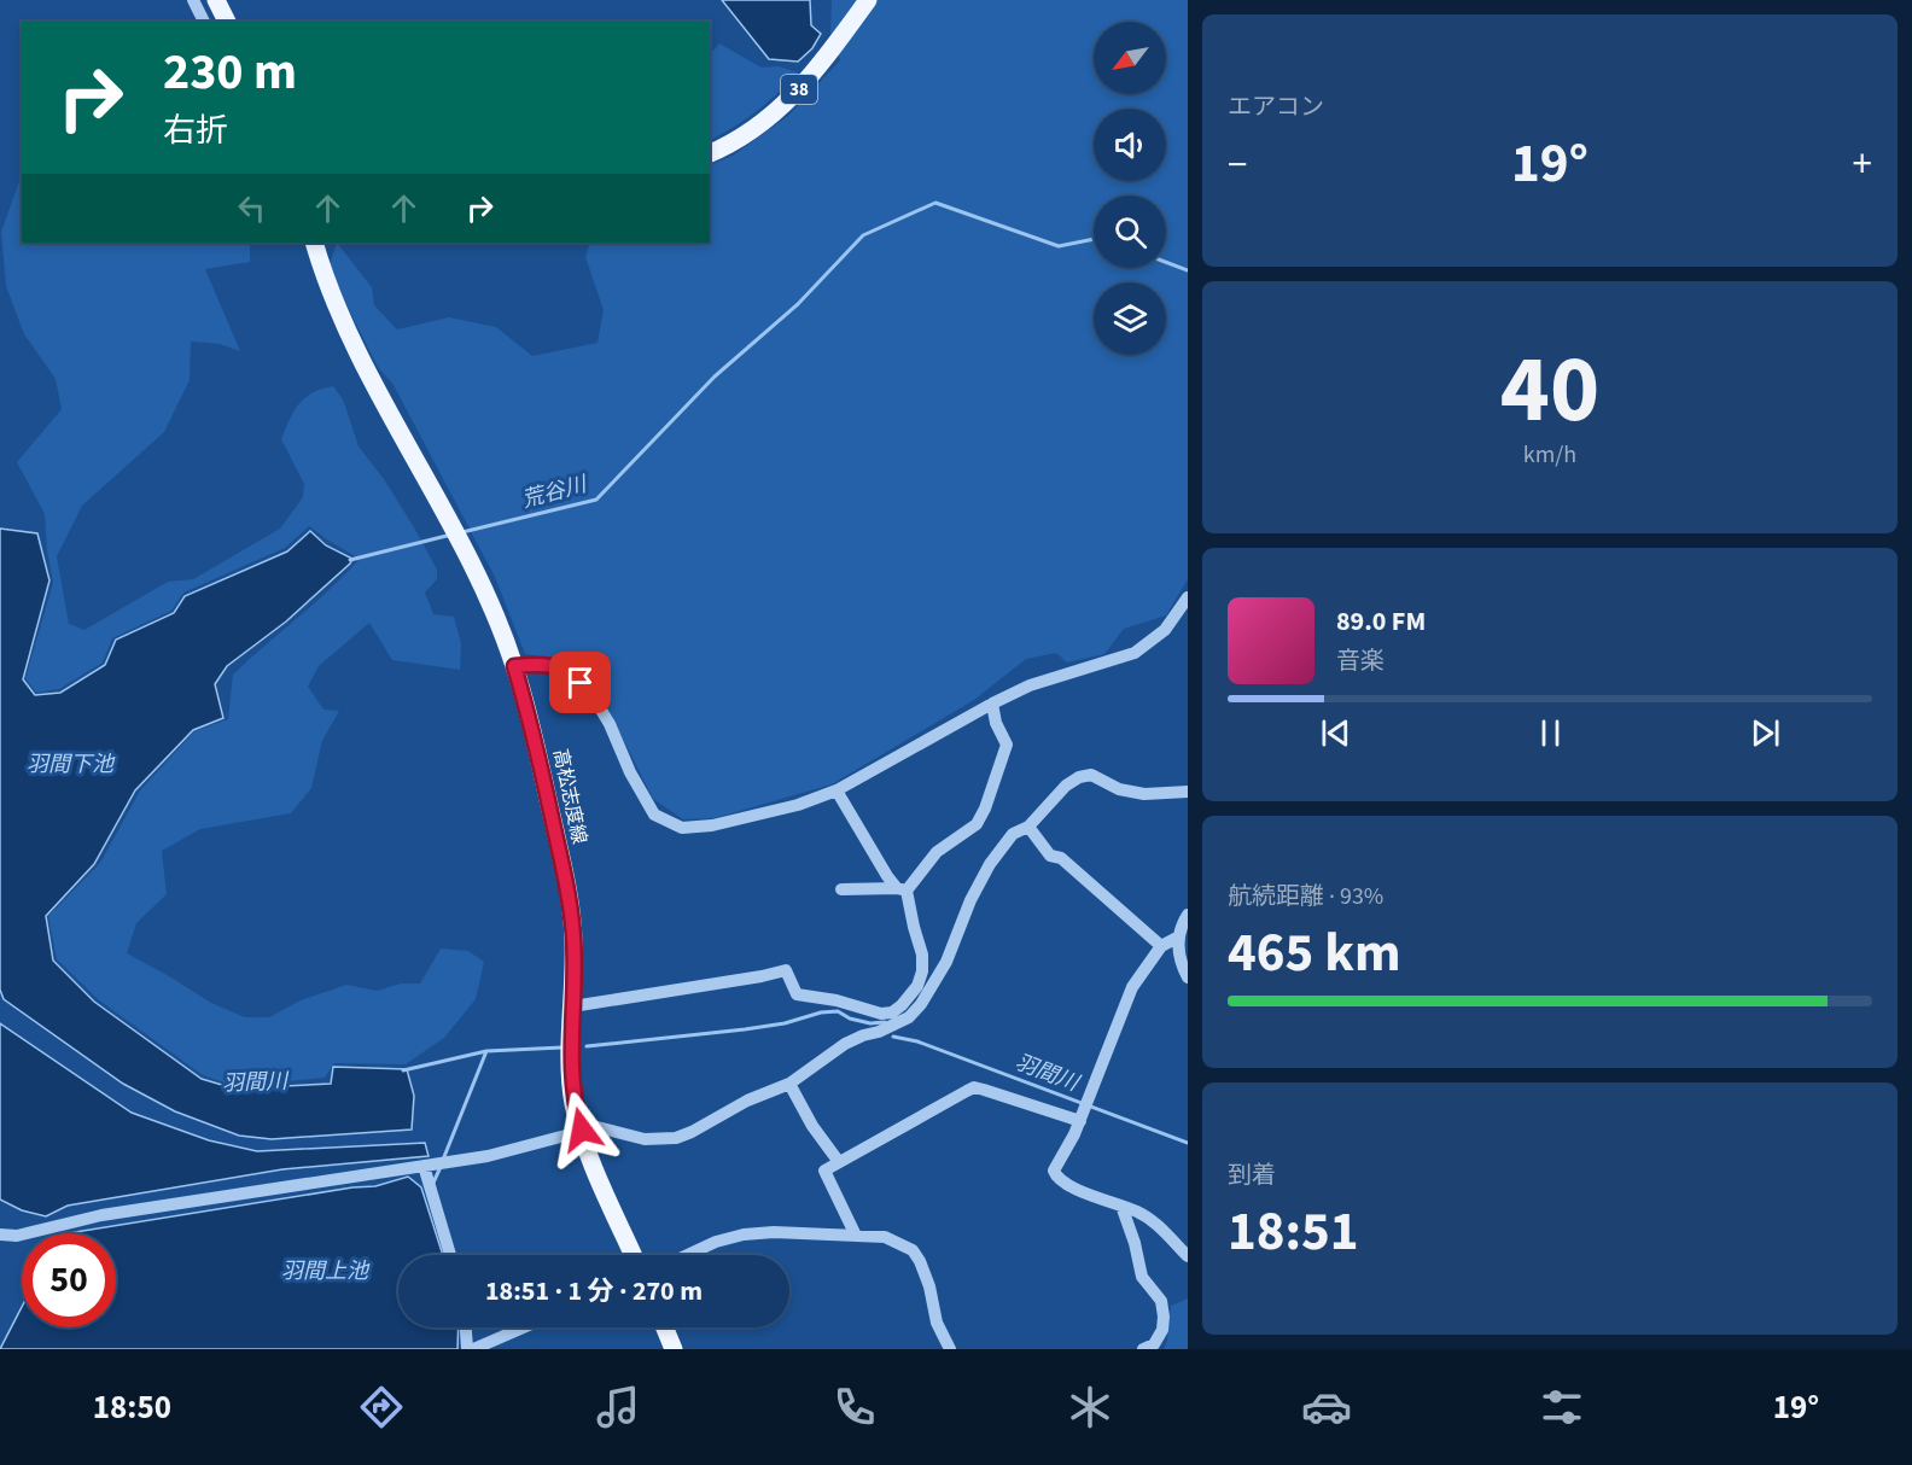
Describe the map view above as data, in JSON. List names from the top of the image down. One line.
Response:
{"streets":{"main road":["38","高松志度線"]},"water":["荒谷川","羽間下池","羽間川","羽間上池"],"north":"bottom left","page":{"tile":["エアコン",["40","km/h"],["航続距離 · 93%","465 km"],["到着","18:51"]],"turn":["230 m","右折"],"heat":["−","19°","+"],"song":["89.0 FM","音楽"],"limit":"50","trip":"18:51 · 1 分 · 270 m","tabs":["18:50","19°"]}}
